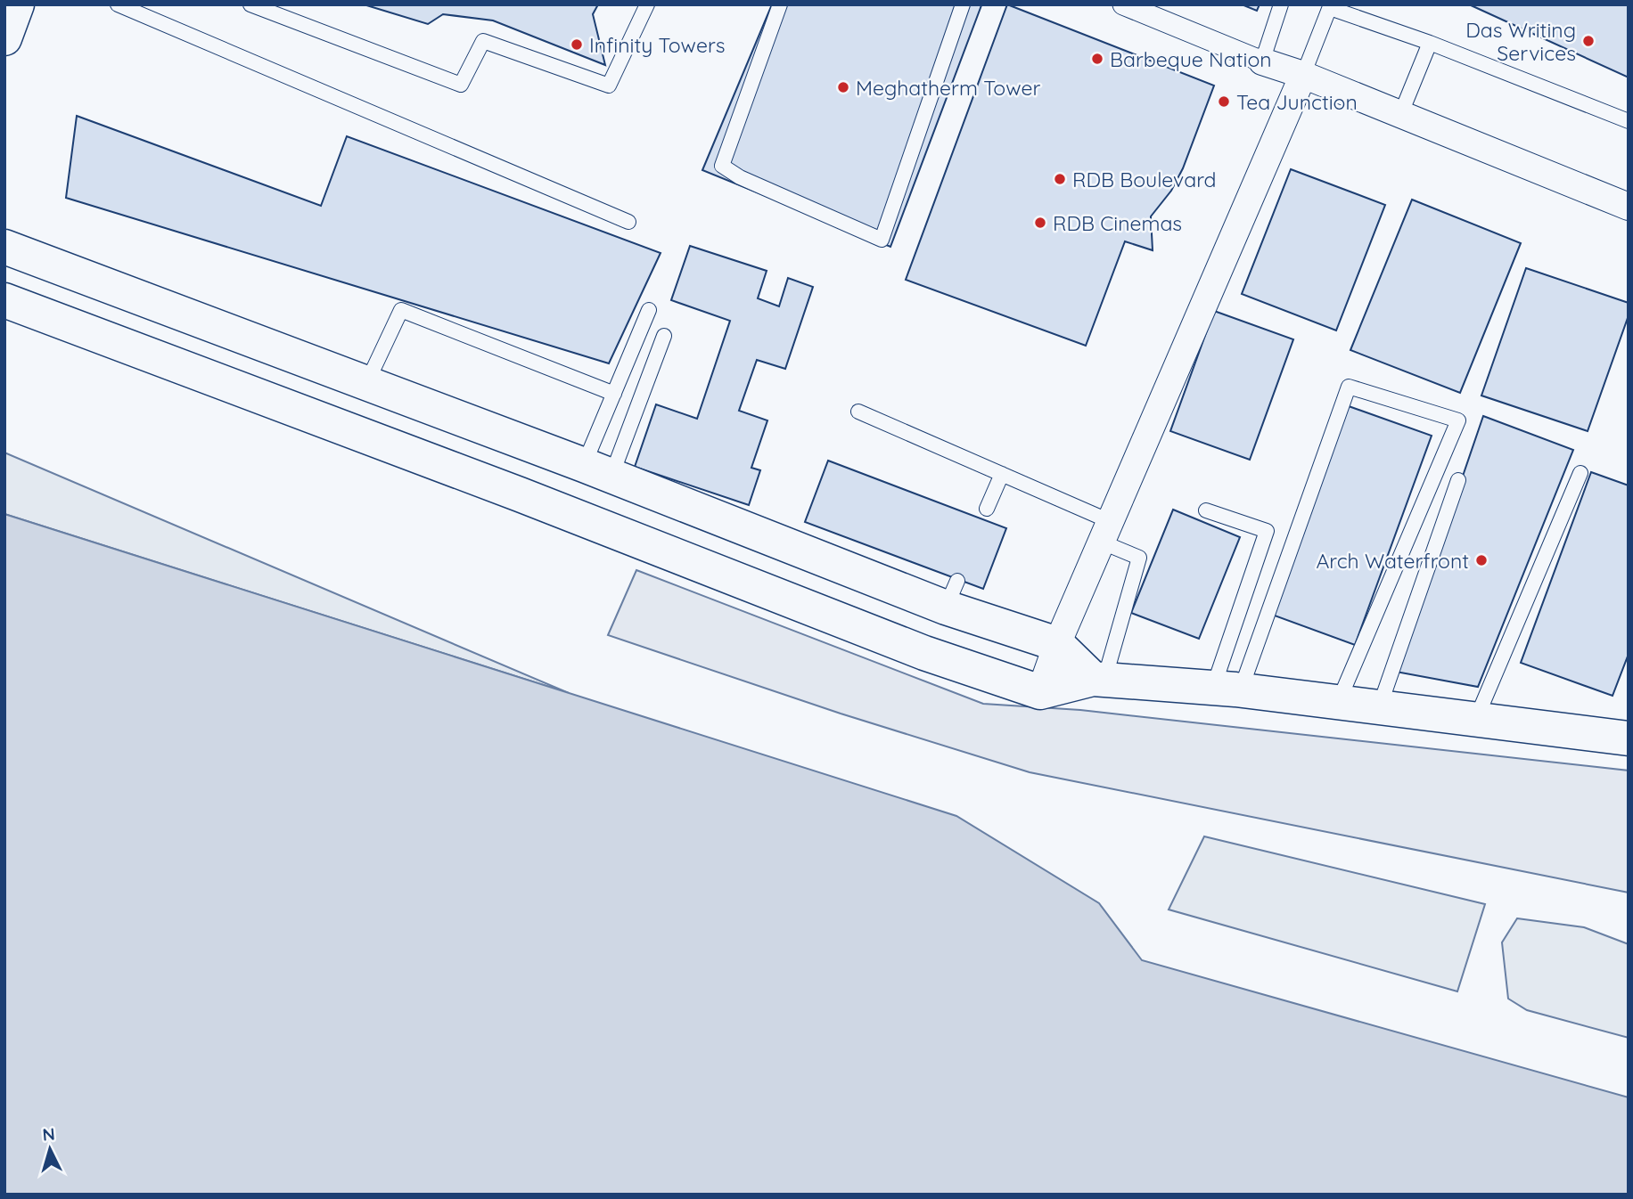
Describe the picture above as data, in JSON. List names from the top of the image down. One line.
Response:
{"places":["Das Writing Services","Infinity Towers","Barbeque Nation","Meghatherm Tower","Tea Junction","RDB Boulevard","RDB Cinemas","Arch Waterfront"],"north":"top"}
